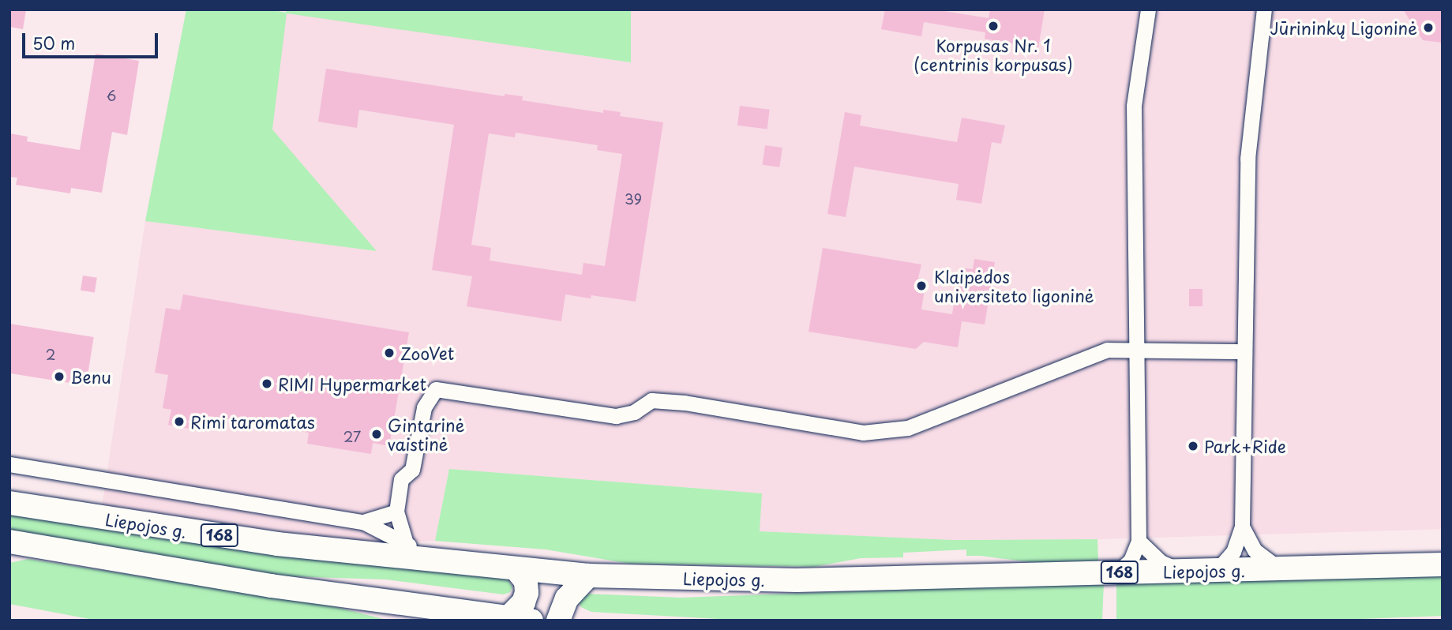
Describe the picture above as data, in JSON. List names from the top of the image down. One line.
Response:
{"streets":{"main road":["Liepojos g.","168"]},"places":["Korpusas Nr. 1 (centrinis korpusas)","Jūrininkų Ligoninė","Klaipėdos universiteto ligoninė","ZooVet","Benu","RIMI Hypermarket","Rimi taromatas","Gintarinė vaistinė","Park+Ride"],"house_numbers":["6","39","2","27"],"scale_bar":"50 m"}
